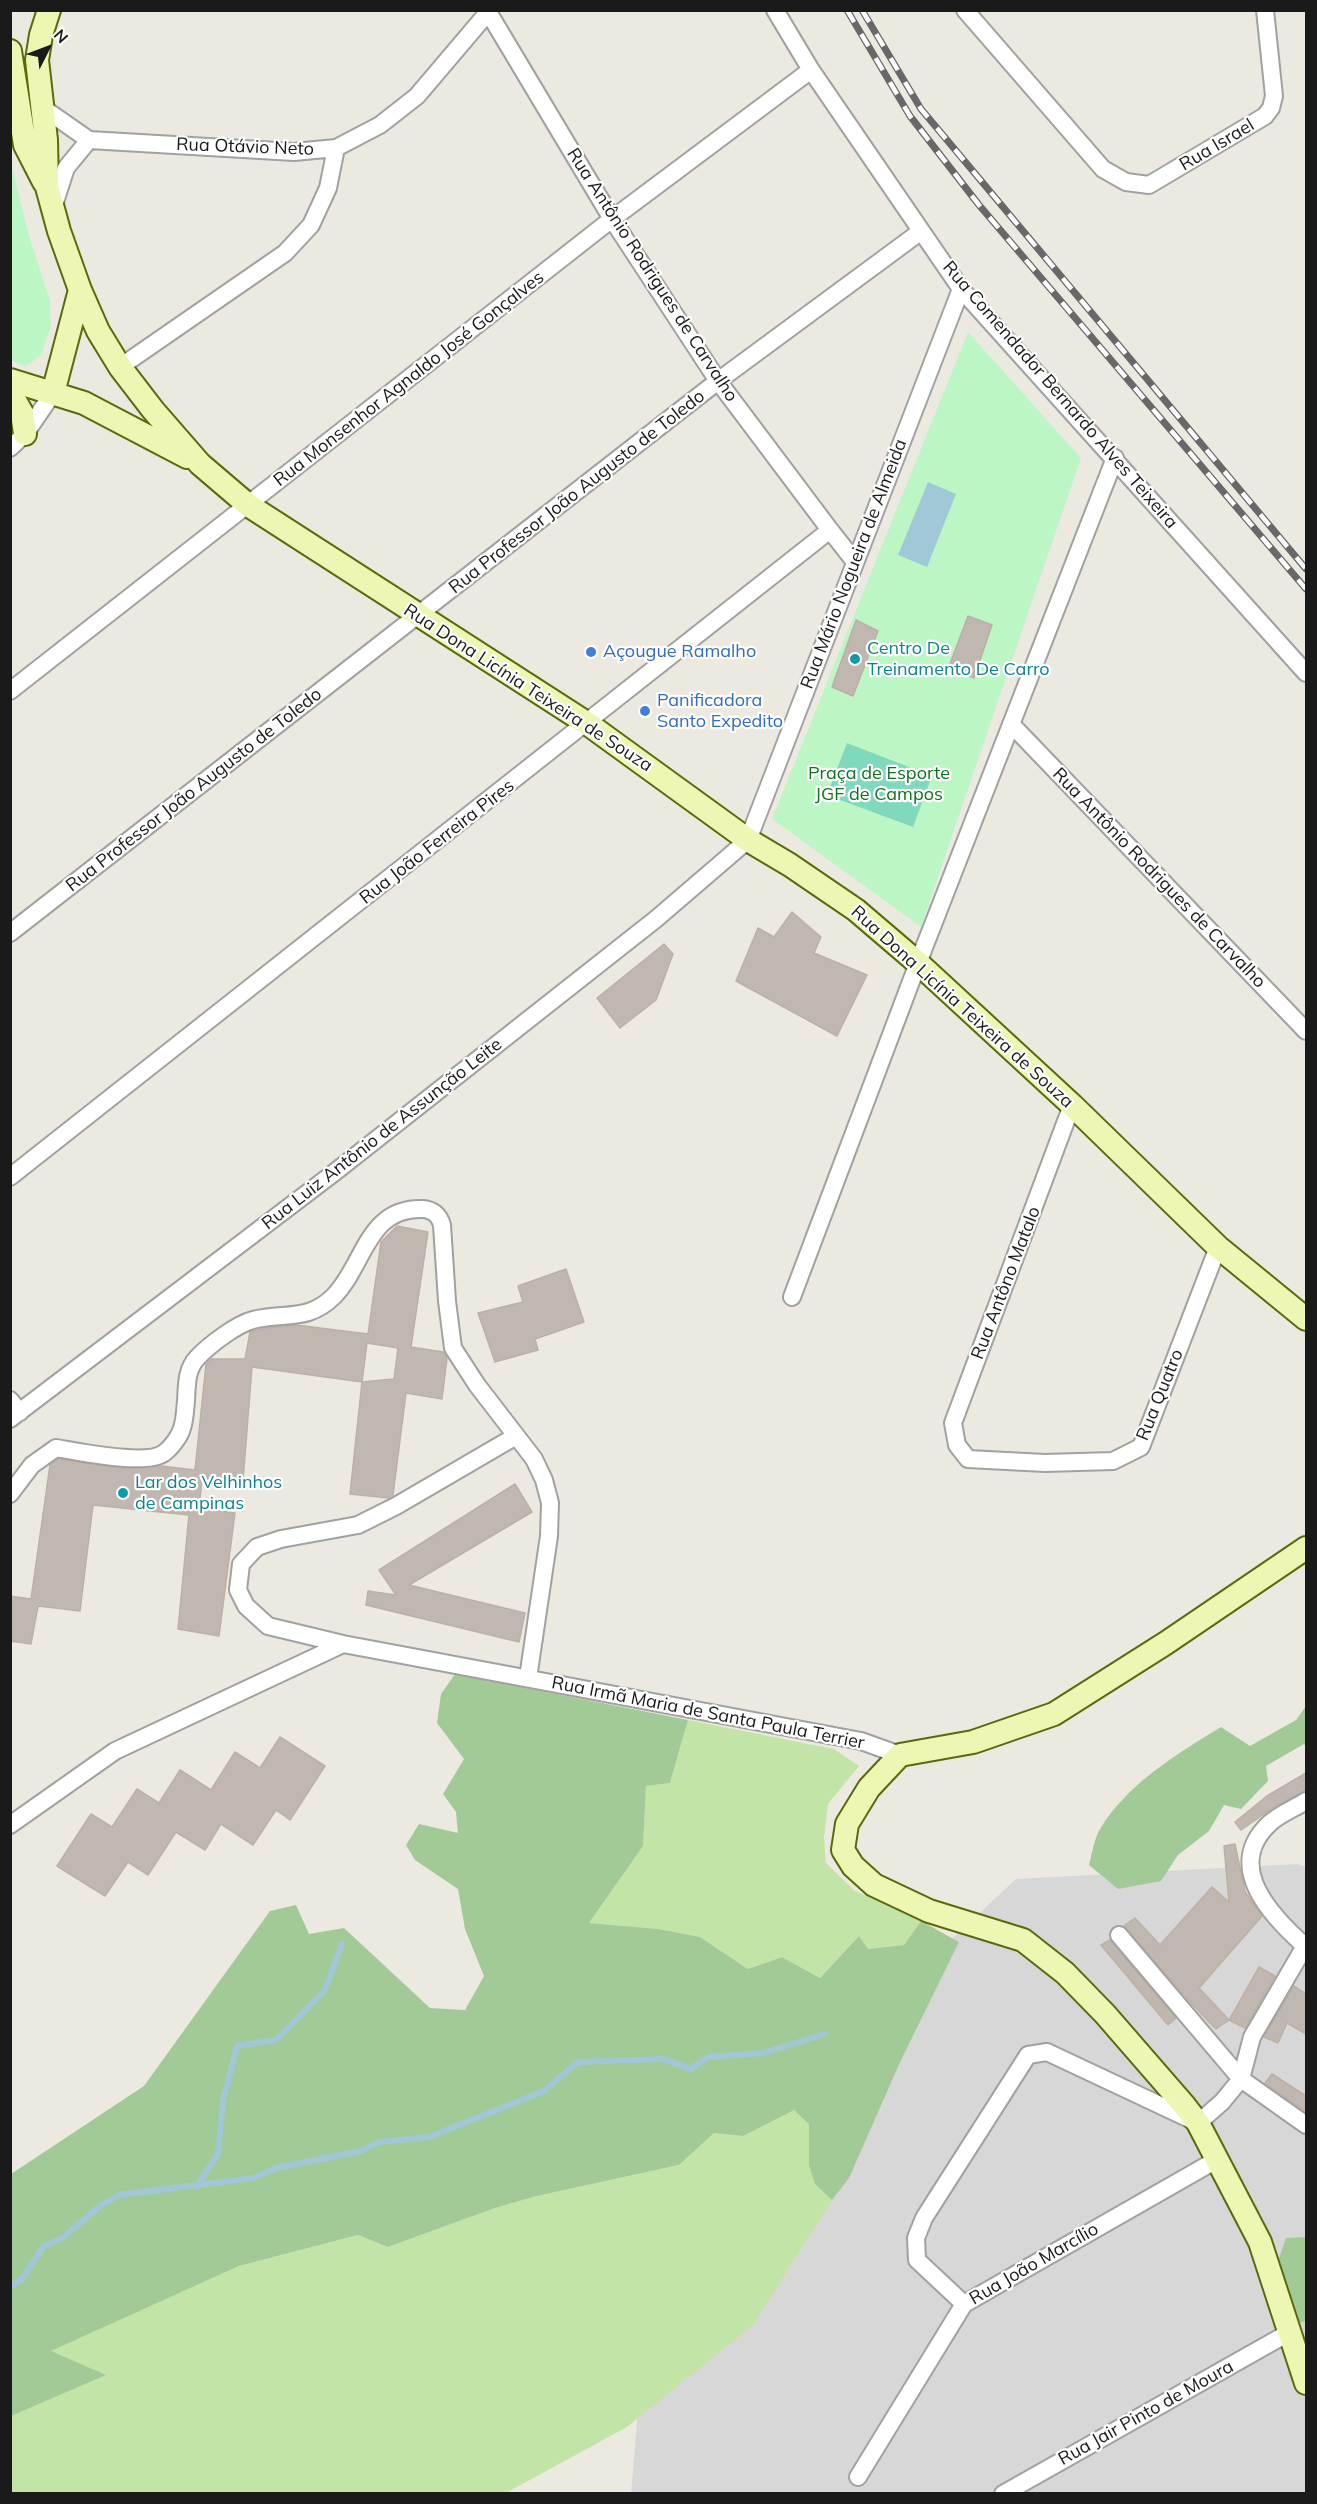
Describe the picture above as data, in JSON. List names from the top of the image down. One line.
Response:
{"streets":{"main road":["Rua Dona Licínia Teixeira de Souza","Rua Irmã Maria de Santa Paula Terrier"],"street":["Rua Israel","Rua Otávio Neto","Rua Antônio Rodrigues de Carvalho","Rua Monsenhor Agnaldo José Gonçalves","Rua Comendador Bernardo Alves Teixeira","Rua Professor João Augusto de Toledo","Rua Mário Nogueira de Almeida","Rua João Ferreira Pires","Rua Luiz Antônio de Assunção Leite","Rua Antôno Matalo","Rua Quatro","Rua João Marcílio","Rua Jair Pinto de Moura"]},"crossings":[["Rua Otávio Neto","Rua Antônio Rodrigues de Carvalho"],["Rua Antônio Rodrigues de Carvalho","Rua Monsenhor Agnaldo José Gonçalves"],["Rua Antônio Rodrigues de Carvalho","Rua Professor João Augusto de Toledo"],["Rua Antônio Rodrigues de Carvalho","Rua João Ferreira Pires"],["Rua Monsenhor Agnaldo José Gonçalves","Rua Comendador Bernardo Alves Teixeira"],["Rua Monsenhor Agnaldo José Gonçalves","Rua Dona Licínia Teixeira de Souza"],["Rua Comendador Bernardo Alves Teixeira","Rua Professor João Augusto de Toledo"],["Rua Comendador Bernardo Alves Teixeira","Rua Mário Nogueira de Almeida"],["Rua Professor João Augusto de Toledo","Rua Dona Licínia Teixeira de Souza"],["Rua Mário Nogueira de Almeida","Rua Dona Licínia Teixeira de Souza"],["Rua Mário Nogueira de Almeida","Rua Luiz Antônio de Assunção Leite"],["Rua Dona Licínia Teixeira de Souza","Rua João Ferreira Pires"],["Rua Dona Licínia Teixeira de Souza","Rua Luiz Antônio de Assunção Leite"],["Rua Dona Licínia Teixeira de Souza","Rua Antôno Matalo"],["Rua Dona Licínia Teixeira de Souza","Rua Quatro"],["Rua Antôno Matalo","Rua Quatro"]],"parks":["Praça de Esporte JGF de Campos"],"places":["Açougue Ramalho","Centro De Treinamento De Carro","Panificadora Santo Expedito","Lar dos Velhinhos de Campinas"],"north":"top right"}
